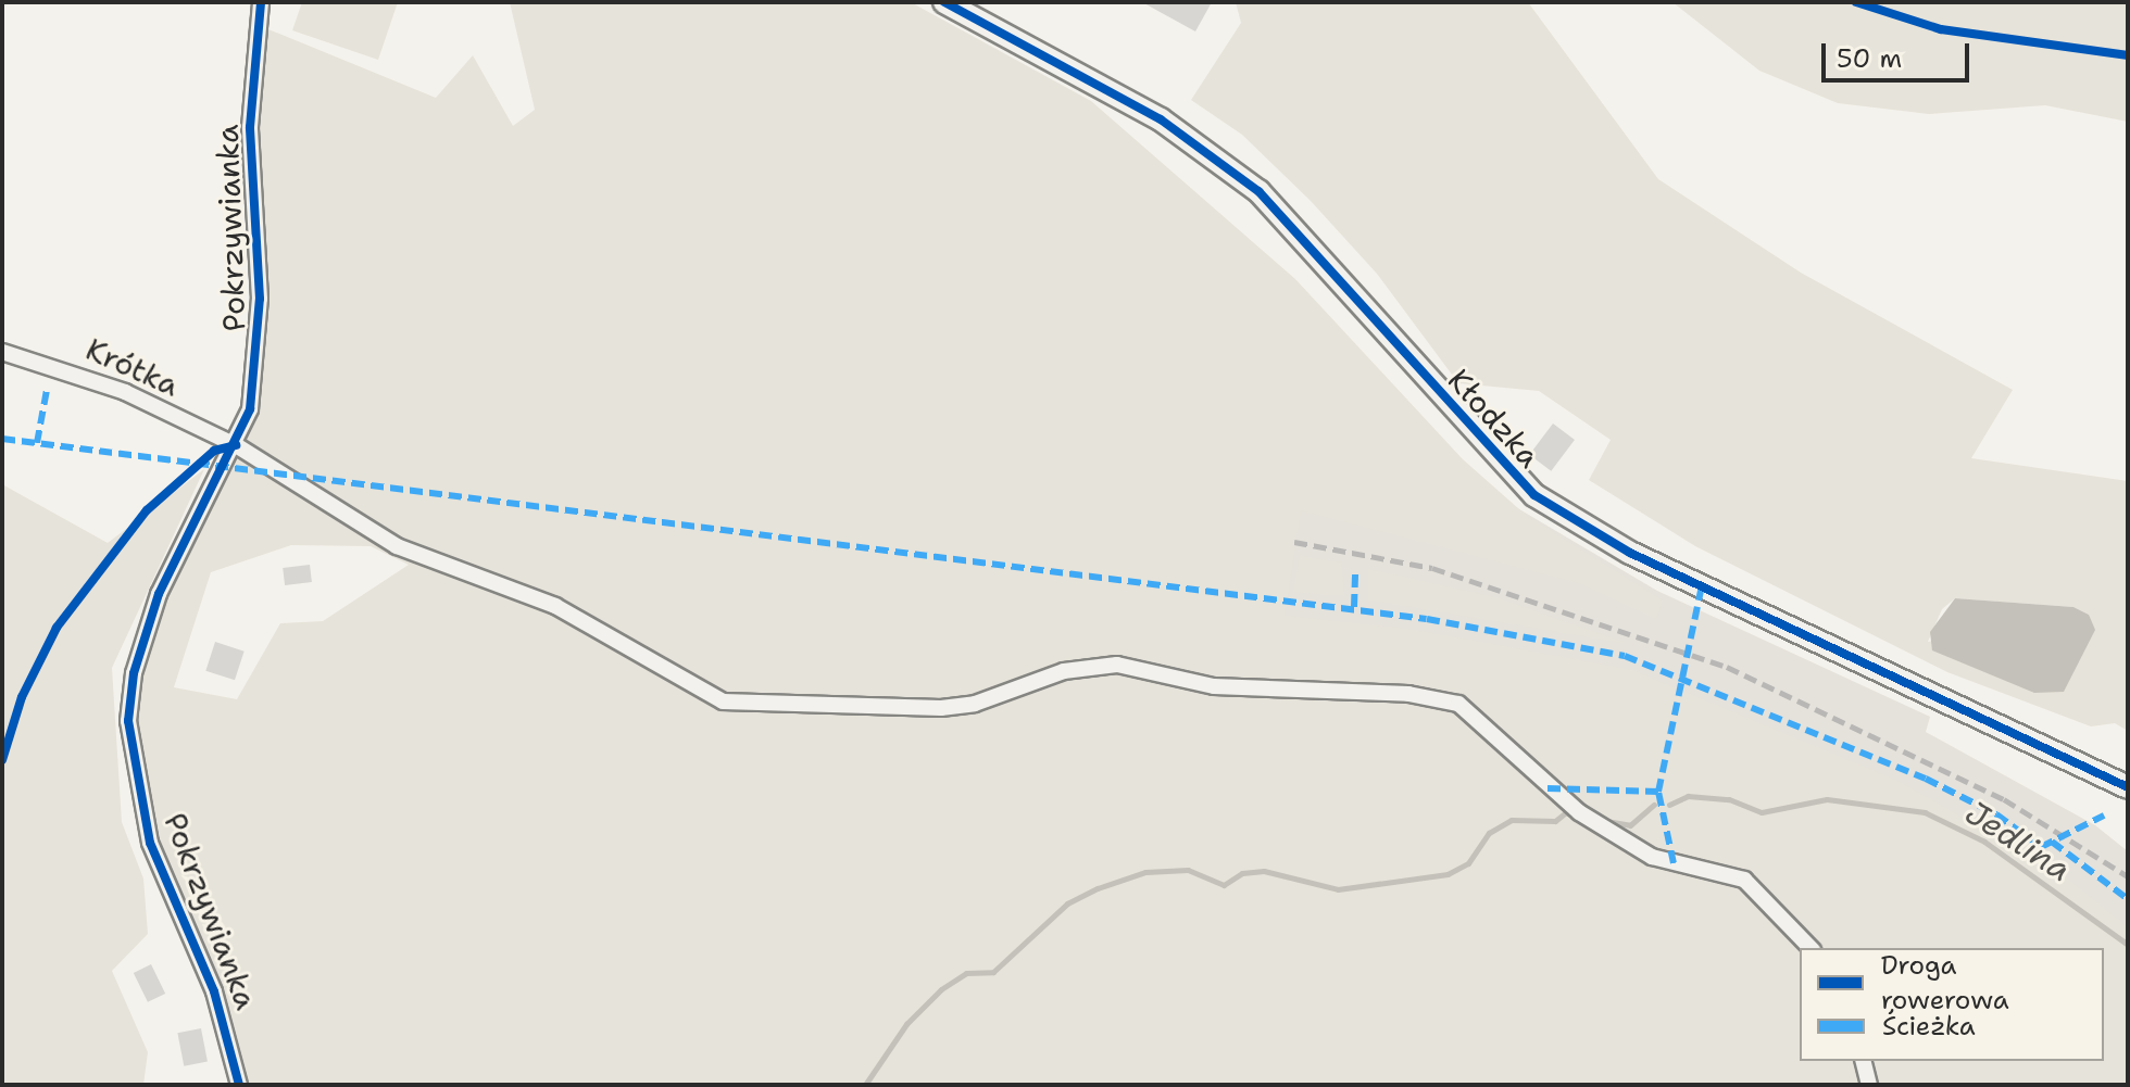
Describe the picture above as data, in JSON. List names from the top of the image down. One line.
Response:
{"streets":{"main road":["Kłodzka"],"street":["Pokrzywianka","Krótka"]},"crossings":[["Pokrzywianka","Krótka"]],"water":["Jedlina"],"legend":["Droga rowerowa","Ścieżka"],"scale_bar":"50 m"}
